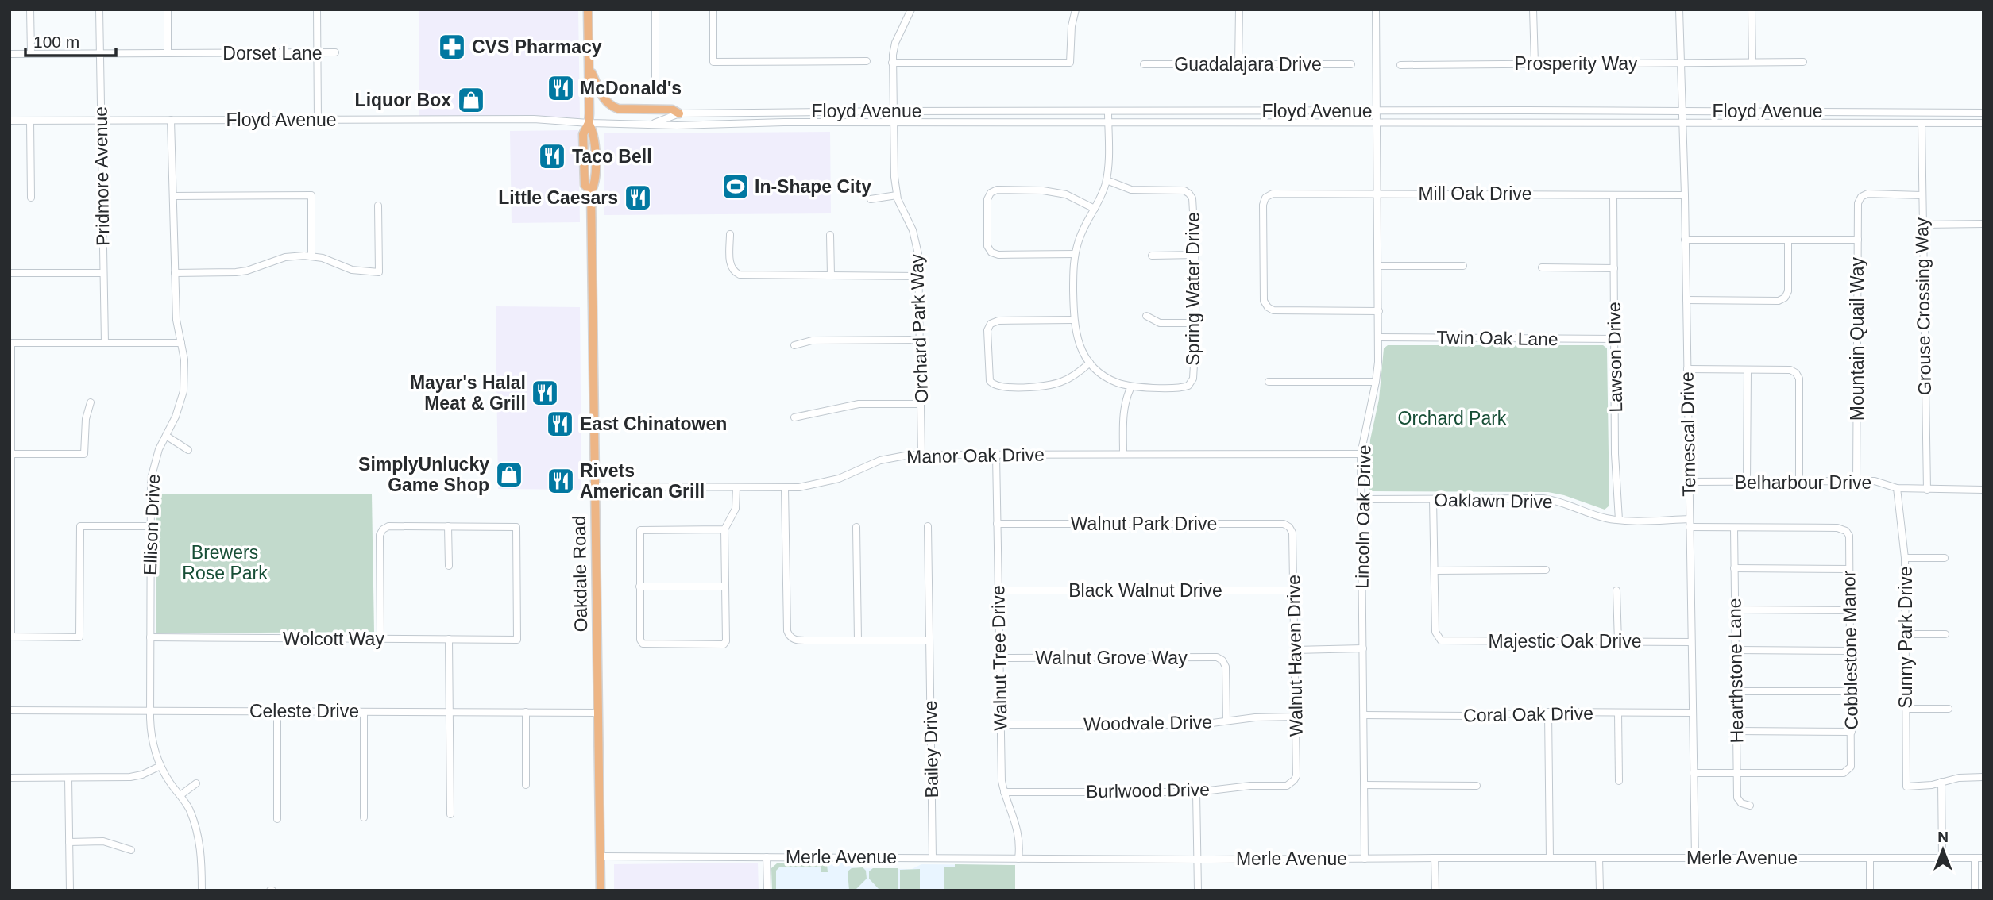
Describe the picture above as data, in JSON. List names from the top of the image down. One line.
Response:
{"streets":{"main road":["Oakdale Road"],"street":["Dorset Lane","Prosperity Way","Guadalajara Drive","Floyd Avenue","Pridmore Avenue","Mill Oak Drive","Spring Water Drive","Grouse Crossing Way","Orchard Park Way","Twin Oak Lane","Mountain Quail Way","Lawson Drive","Temescal Drive","Manor Oak Drive","Belharbour Drive","Oaklawn Drive","Lincoln Oak Drive","Walnut Park Drive","Ellison Drive","Black Walnut Drive","Sunny Park Drive","Wolcott Way","Majestic Oak Drive","Cobblestone Manor","Walnut Haven Drive","Walnut Tree Drive","Walnut Grove Way","Hearthstone Lane","Celeste Drive","Coral Oak Drive","Woodvale Drive","Bailey Drive","Burlwood Drive","Merle Avenue"]},"crossings":[["Dorset Lane","Pridmore Avenue"],["Prosperity Way","Temescal Drive"],["Floyd Avenue","Pridmore Avenue"],["Floyd Avenue","Grouse Crossing Way"],["Floyd Avenue","Orchard Park Way"],["Floyd Avenue","Temescal Drive"],["Floyd Avenue","Lincoln Oak Drive"],["Floyd Avenue","Ellison Drive"],["Floyd Avenue","Oakdale Road"],["Mill Oak Drive","Lawson Drive"],["Mill Oak Drive","Temescal Drive"],["Mill Oak Drive","Lincoln Oak Drive"],["Grouse Crossing Way","Mountain Quail Way"],["Grouse Crossing Way","Belharbour Drive"],["Orchard Park Way","Manor Oak Drive"],["Twin Oak Lane","Lawson Drive"],["Twin Oak Lane","Lincoln Oak Drive"],["Mountain Quail Way","Belharbour Drive"],["Lawson Drive","Oaklawn Drive"],["Temescal Drive","Belharbour Drive"],["Temescal Drive","Oaklawn Drive"],["Temescal Drive","Majestic Oak Drive"],["Temescal Drive","Cobblestone Manor"],["Temescal Drive","Coral Oak Drive"],["Temescal Drive","Merle Avenue"],["Manor Oak Drive","Lincoln Oak Drive"],["Manor Oak Drive","Oakdale Road"],["Manor Oak Drive","Walnut Tree Drive"],["Belharbour Drive","Sunny Park Drive"],["Oaklawn Drive","Lincoln Oak Drive"],["Lincoln Oak Drive","Coral Oak Drive"],["Lincoln Oak Drive","Merle Avenue"],["Walnut Park Drive","Walnut Haven Drive"],["Walnut Park Drive","Walnut Tree Drive"],["Ellison Drive","Wolcott Way"],["Ellison Drive","Celeste Drive"],["Oakdale Road","Celeste Drive"],["Oakdale Road","Merle Avenue"],["Black Walnut Drive","Walnut Haven Drive"],["Black Walnut Drive","Walnut Tree Drive"],["Cobblestone Manor","Hearthstone Lane"],["Walnut Haven Drive","Woodvale Drive"],["Walnut Haven Drive","Burlwood Drive"],["Walnut Tree Drive","Walnut Grove Way"],["Walnut Tree Drive","Woodvale Drive"],["Walnut Tree Drive","Burlwood Drive"],["Walnut Tree Drive","Merle Avenue"],["Walnut Grove Way","Woodvale Drive"],["Bailey Drive","Merle Avenue"]],"parks":["Orchard Park","Brewers Rose Park"],"places":{"pharmacy":["CVS Pharmacy"],"restaurant":["McDonald's","Taco Bell","Little Caesars","Mayar's Halal Meat & Grill","East Chinatowen","Rivets American Grill"],"shop":["Liquor Box","SimplyUnlucky Game Shop"],"sports":["In-Shape City"]},"scale_bar":"100 m","north":"top"}
